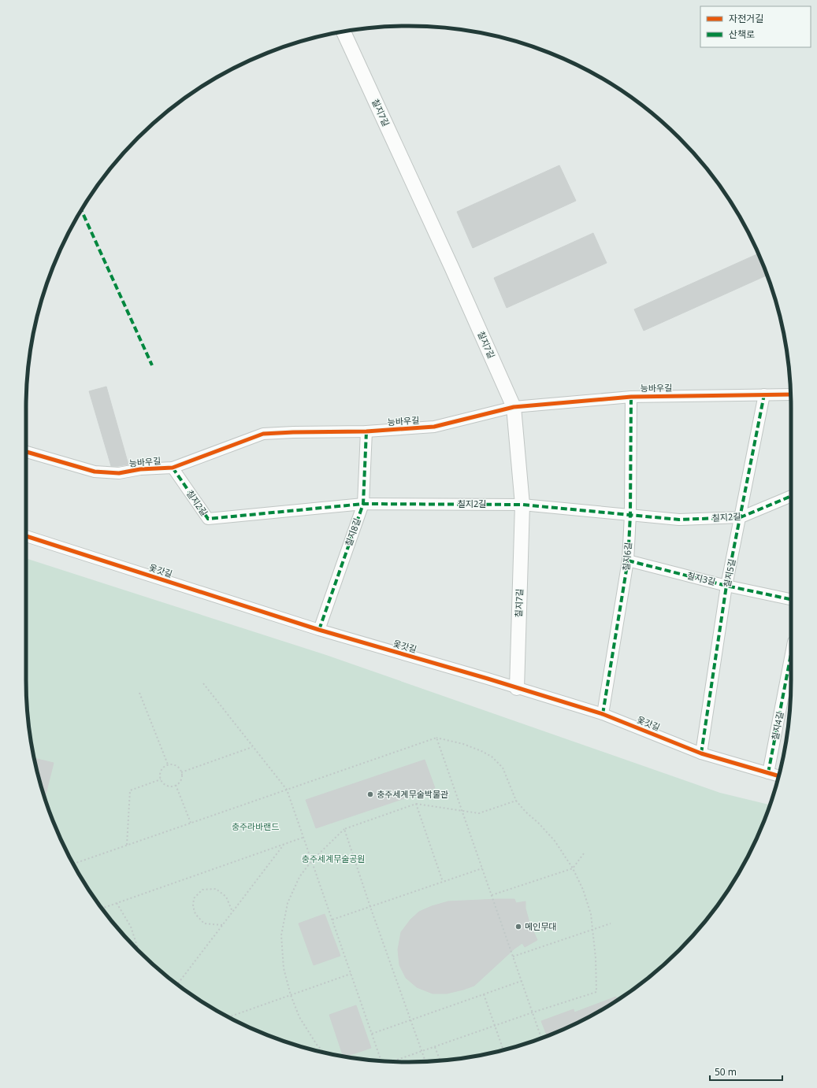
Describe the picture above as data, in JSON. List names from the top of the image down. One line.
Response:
{"streets":{"street":["칠지7길","능바우길","칠지2길","칠지8길","칠지6길","옻갓길","칠지5길","칠지3길","칠지4길"]},"crossings":[["칠지7길","능바우길"],["칠지7길","칠지2길"],["칠지7길","옻갓길"],["능바우길","칠지2길"],["능바우길","칠지8길"],["능바우길","칠지6길"],["능바우길","칠지5길"],["칠지2길","칠지8길"],["칠지2길","칠지6길"],["칠지2길","칠지5길"],["칠지8길","옻갓길"],["칠지6길","옻갓길"],["칠지6길","칠지3길"],["옻갓길","칠지5길"],["옻갓길","칠지4길"],["칠지5길","칠지3길"]],"parks":["충주라바랜드","충주세계무술공원"],"places":["충주세계무술박물관","메인무대"],"legend":["자전거길","산책로"],"scale_bar":"50 m"}
